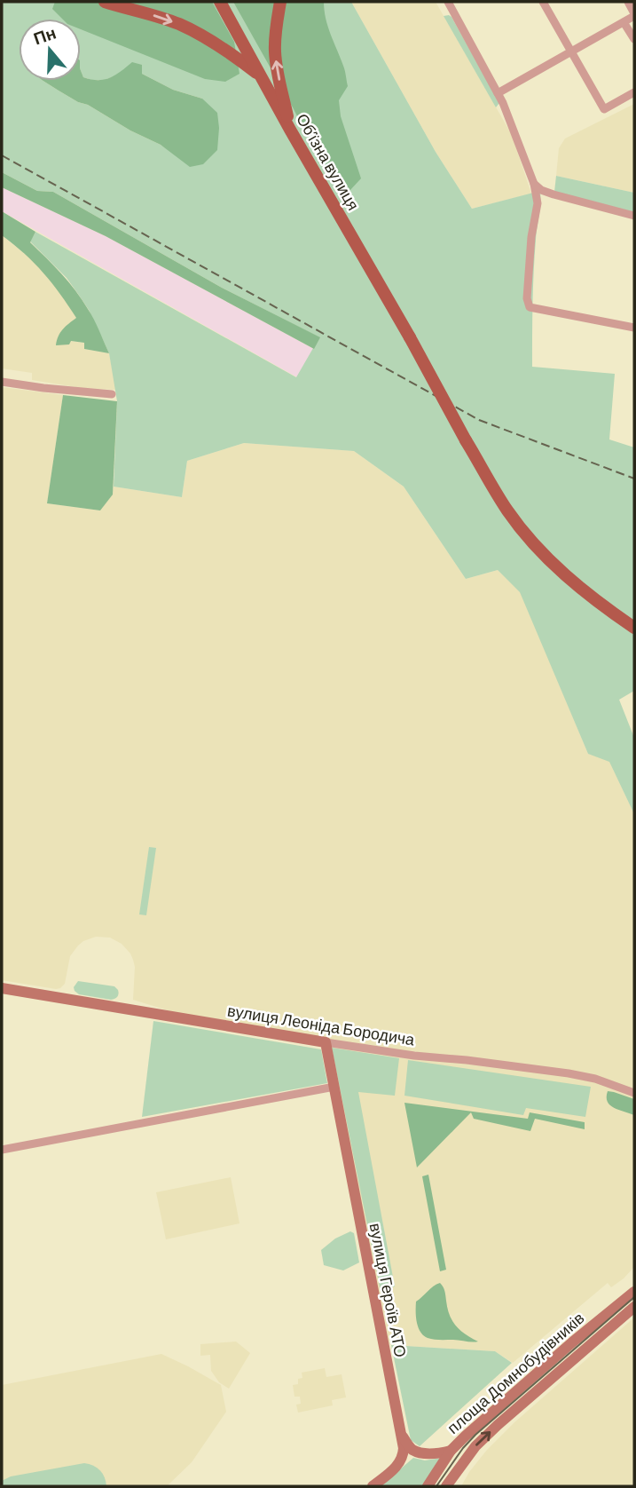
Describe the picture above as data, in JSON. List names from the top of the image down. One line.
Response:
{"streets":{"main road":["Обʼїзна вулиця"],"street":["вулиця Леоніда Бородича","вулиця Героїв АТО","площа Домнобудівників"]},"crossings":[["вулиця Леоніда Бородича","вулиця Героїв АТО"]],"north":"top"}
